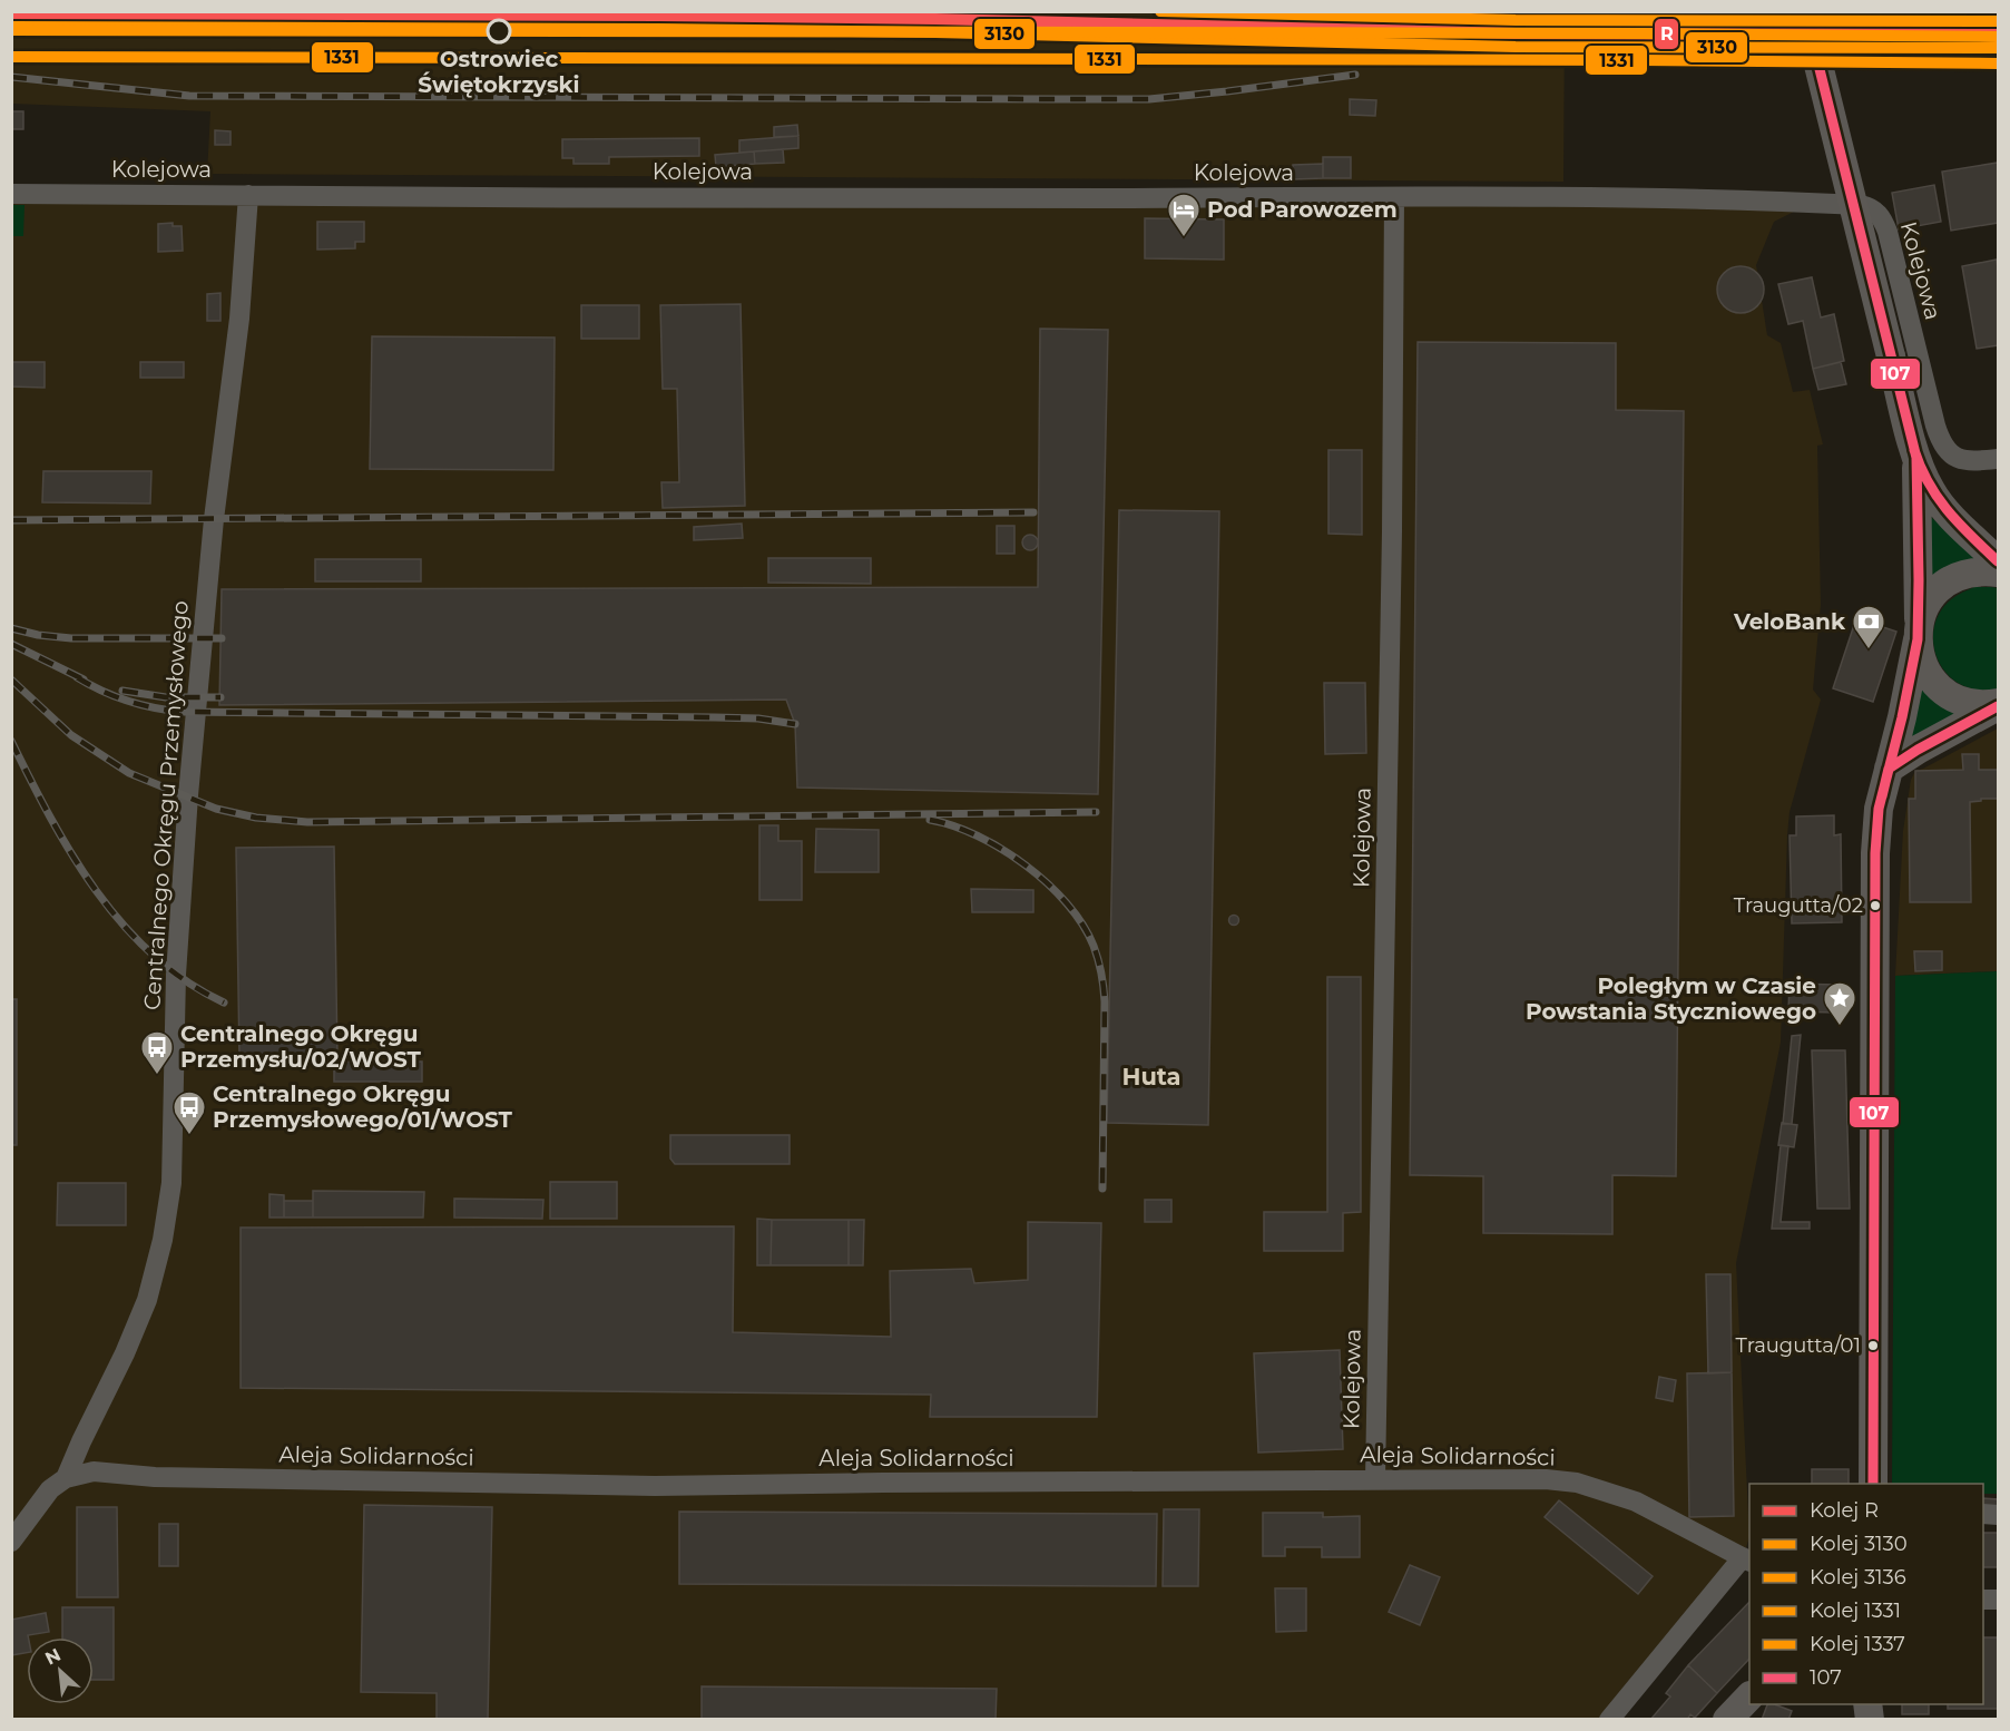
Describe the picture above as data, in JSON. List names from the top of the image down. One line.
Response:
{"streets":{"street":["Kolejowa","Centralnego Okręgu Przemysłowego","Aleja Solidarności"]},"crossings":[["Kolejowa","Centralnego Okręgu Przemysłowego"],["Kolejowa","Aleja Solidarności"],["Centralnego Okręgu Przemysłowego","Aleja Solidarności"]],"districts":["Huta"],"places":{"other":["Ostrowiec Świętokrzyski","Traugutta/02","Traugutta/01"],"hotel":["Pod Parowozem"],"bank":["VeloBank"],"place":["Poległym w Czasie Powstania Styczniowego"],"bus stop":["Centralnego Okręgu Przemysłu/02/WOST","Centralnego Okręgu Przemysłowego/01/WOST"]},"lines":["rail line 3136","transit line 107","rail line R","rail line 3130","rail line 1337","rail line 1331"],"legend":["Kolej R","Kolej 3130","Kolej 3136","Kolej 1331","Kolej 1337","107"],"north":"top left"}
